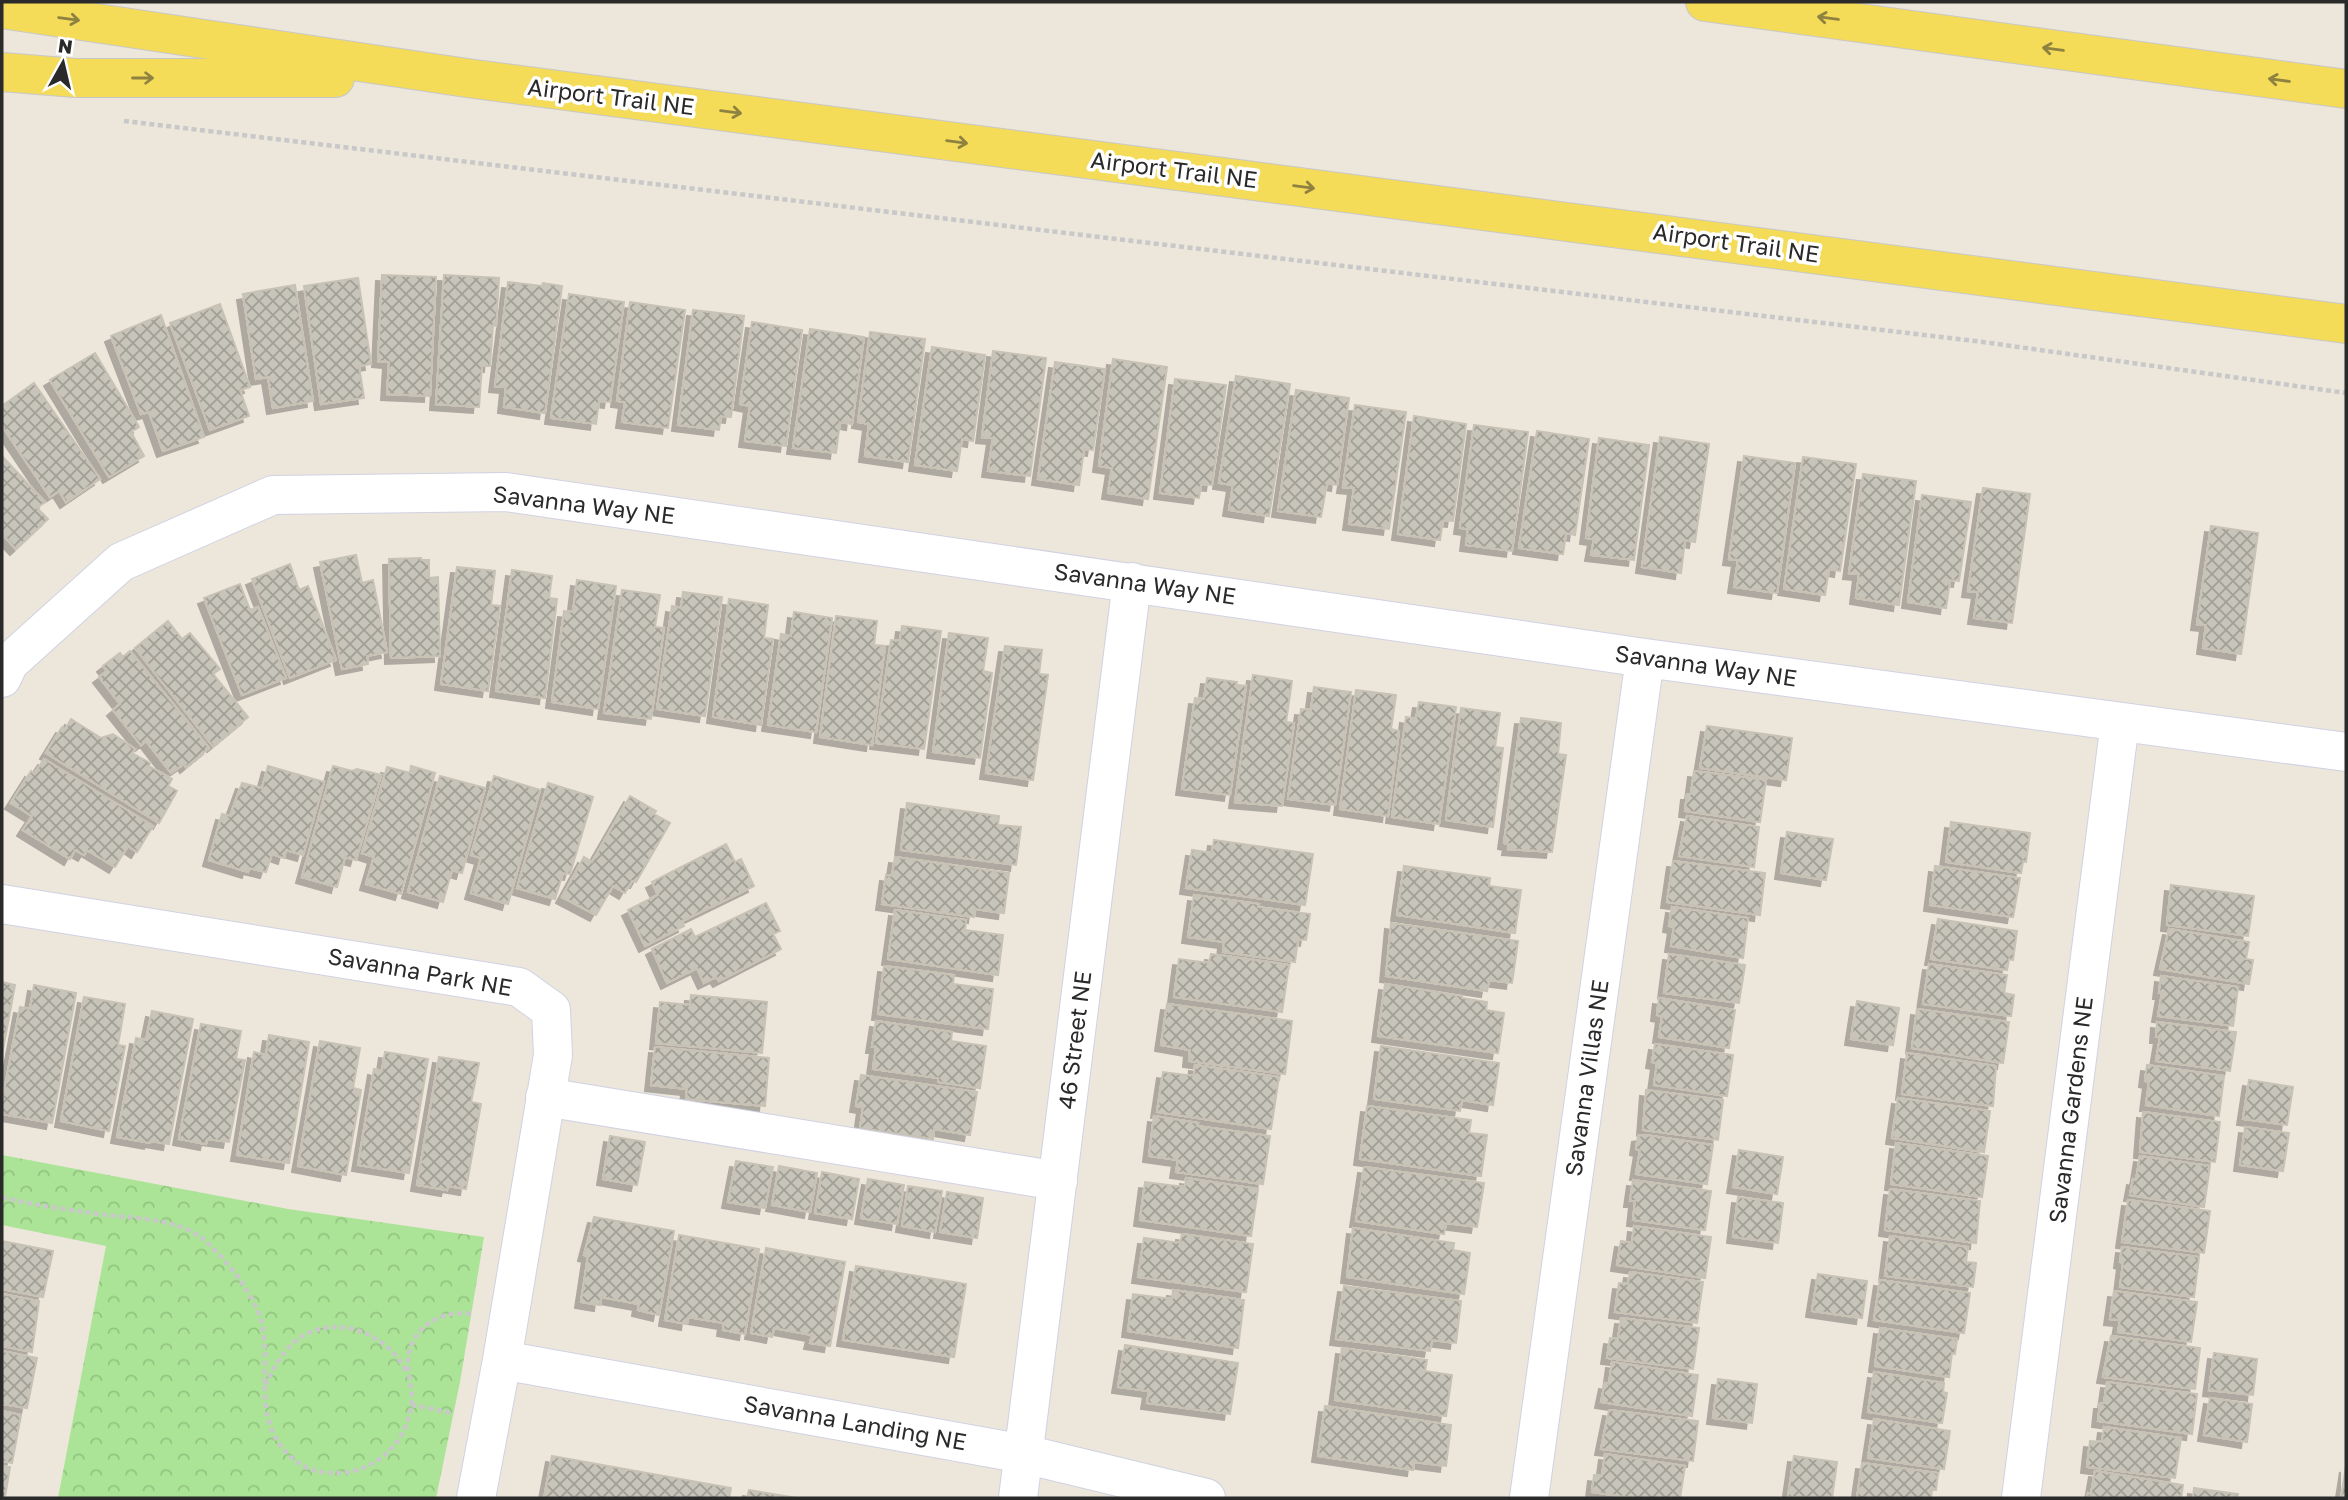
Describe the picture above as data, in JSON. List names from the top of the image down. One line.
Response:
{"streets":{"main road":["Airport Trail NE"],"street":["Savanna Way NE","Savanna Park NE","46 Street NE","Savanna Villas NE","Savanna Gardens NE","Savanna Landing NE"]},"crossings":[["Savanna Way NE","46 Street NE"],["Savanna Way NE","Savanna Villas NE"],["Savanna Way NE","Savanna Gardens NE"],["Savanna Park NE","Savanna Landing NE"],["46 Street NE","Savanna Landing NE"]],"north":"top"}
